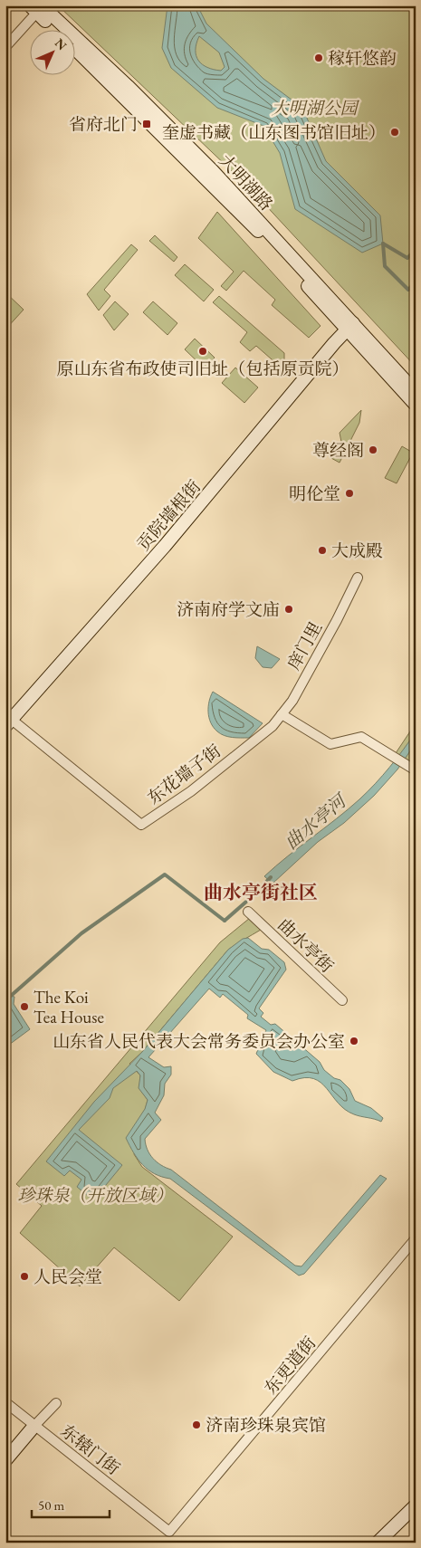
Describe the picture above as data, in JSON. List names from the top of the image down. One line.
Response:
{"streets":{"main road":["大明湖路","贡院墙根街"],"street":["庠门里","东花墙子街","曲水亭街","东更道街","东辕门街"]},"crossings":[["大明湖路","贡院墙根街"],["贡院墙根街","东花墙子街"],["庠门里","东花墙子街"],["东更道街","东辕门街"]],"districts":["曲水亭街社区"],"water":["曲水亭河"],"parks":["大明湖公园","珍珠泉（开放区域）"],"places":{"other":["稼轩悠韵","奎虚书藏（山东图书馆旧址）","原山东省布政使司旧址（包括原贡院）","尊经阁","明伦堂","大成殿","济南府学文庙","The Koi Tea House","山东省人民代表大会常务委员会办公室","人民会堂","济南珍珠泉宾馆"],"transit":["省府北门"]},"scale_bar":"50 m","north":"top right"}
